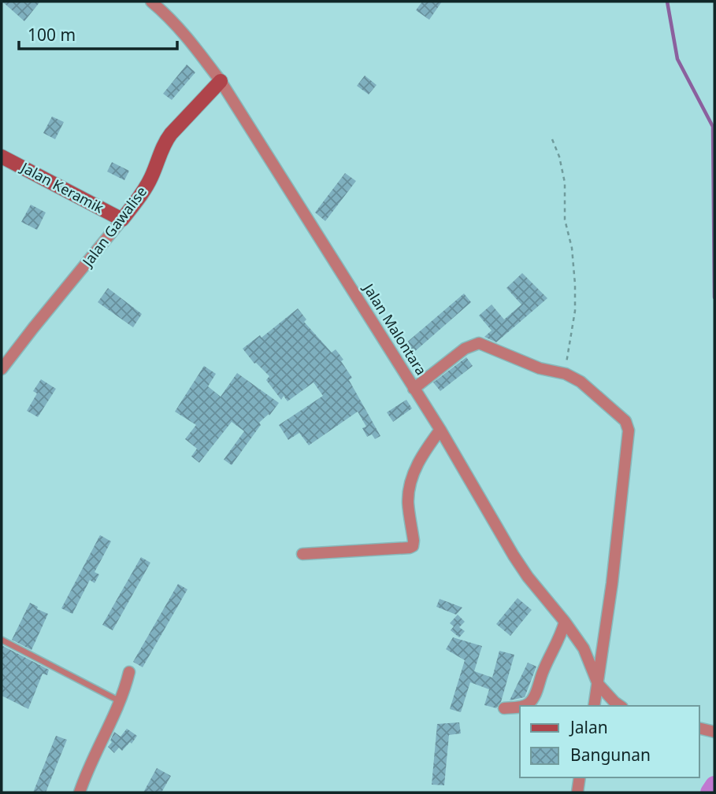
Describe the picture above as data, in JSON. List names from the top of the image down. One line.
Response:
{"streets":{"street":["Jalan Keramik","Jalan Gawalise","Jalan Malontara"]},"crossings":[["Jalan Keramik","Jalan Gawalise"],["Jalan Gawalise","Jalan Malontara"]],"legend":["Jalan","Bangunan"],"scale_bar":"100 m"}
